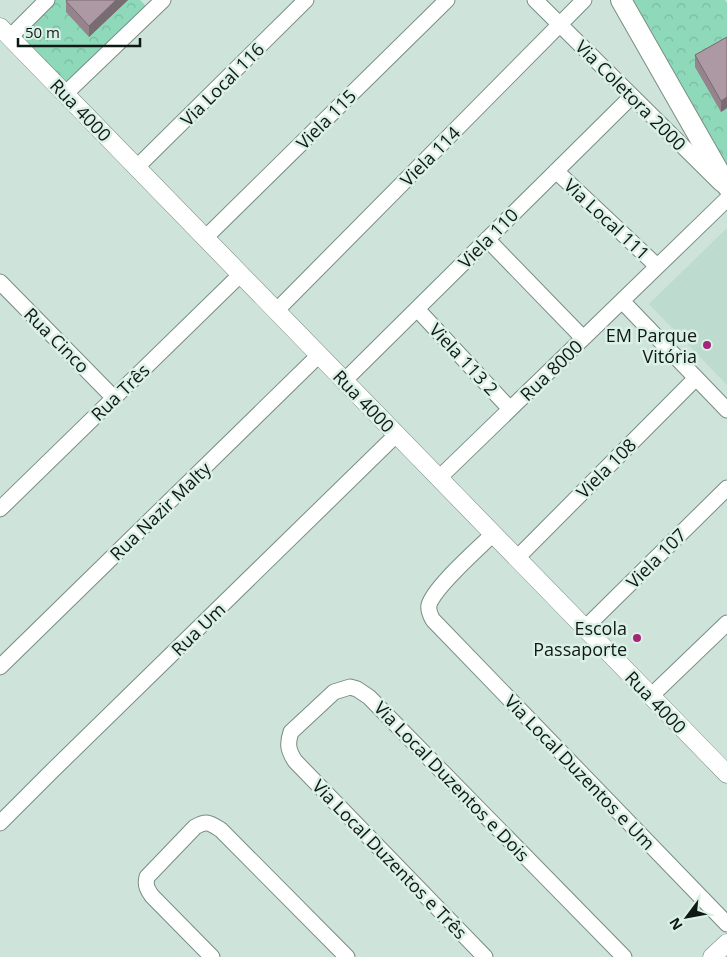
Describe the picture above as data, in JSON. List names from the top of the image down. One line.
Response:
{"streets":{"street":["Via Local 116","Via Coletora 2000","Rua 4000","Viela 115","Viela 114","Via Local 111","Viela 110","Rua Cinco","Viela 113 2","Rua 8000","Rua Três","Viela 108","Rua Nazir Malty","Viela 107","Rua Um","Via Local Duzentos e Um","Via Local Duzentos e Dois","Via Local Duzentos e Três"]},"crossings":[["Via Local 116","Rua 4000"],["Via Coletora 2000","Viela 114"],["Via Coletora 2000","Viela 110"],["Rua 4000","Viela 115"],["Rua 4000","Viela 114"],["Rua 4000","Viela 110"],["Rua 4000","Rua 8000"],["Rua 4000","Rua Três"],["Rua 4000","Viela 108"],["Rua 4000","Rua Nazir Malty"],["Rua 4000","Viela 107"],["Rua 4000","Rua Um"],["Rua 4000","Via Local Duzentos e Um"],["Via Local 111","Viela 110"],["Via Local 111","Rua 8000"],["Viela 110","Viela 113 2"],["Rua Cinco","Rua Três"],["Viela 113 2","Rua 8000"],["Via Local Duzentos e Dois","Via Local Duzentos e Três"]],"places":["EM Parque Vitória","Escola Passaporte"],"scale_bar":"50 m","north":"bottom left"}
